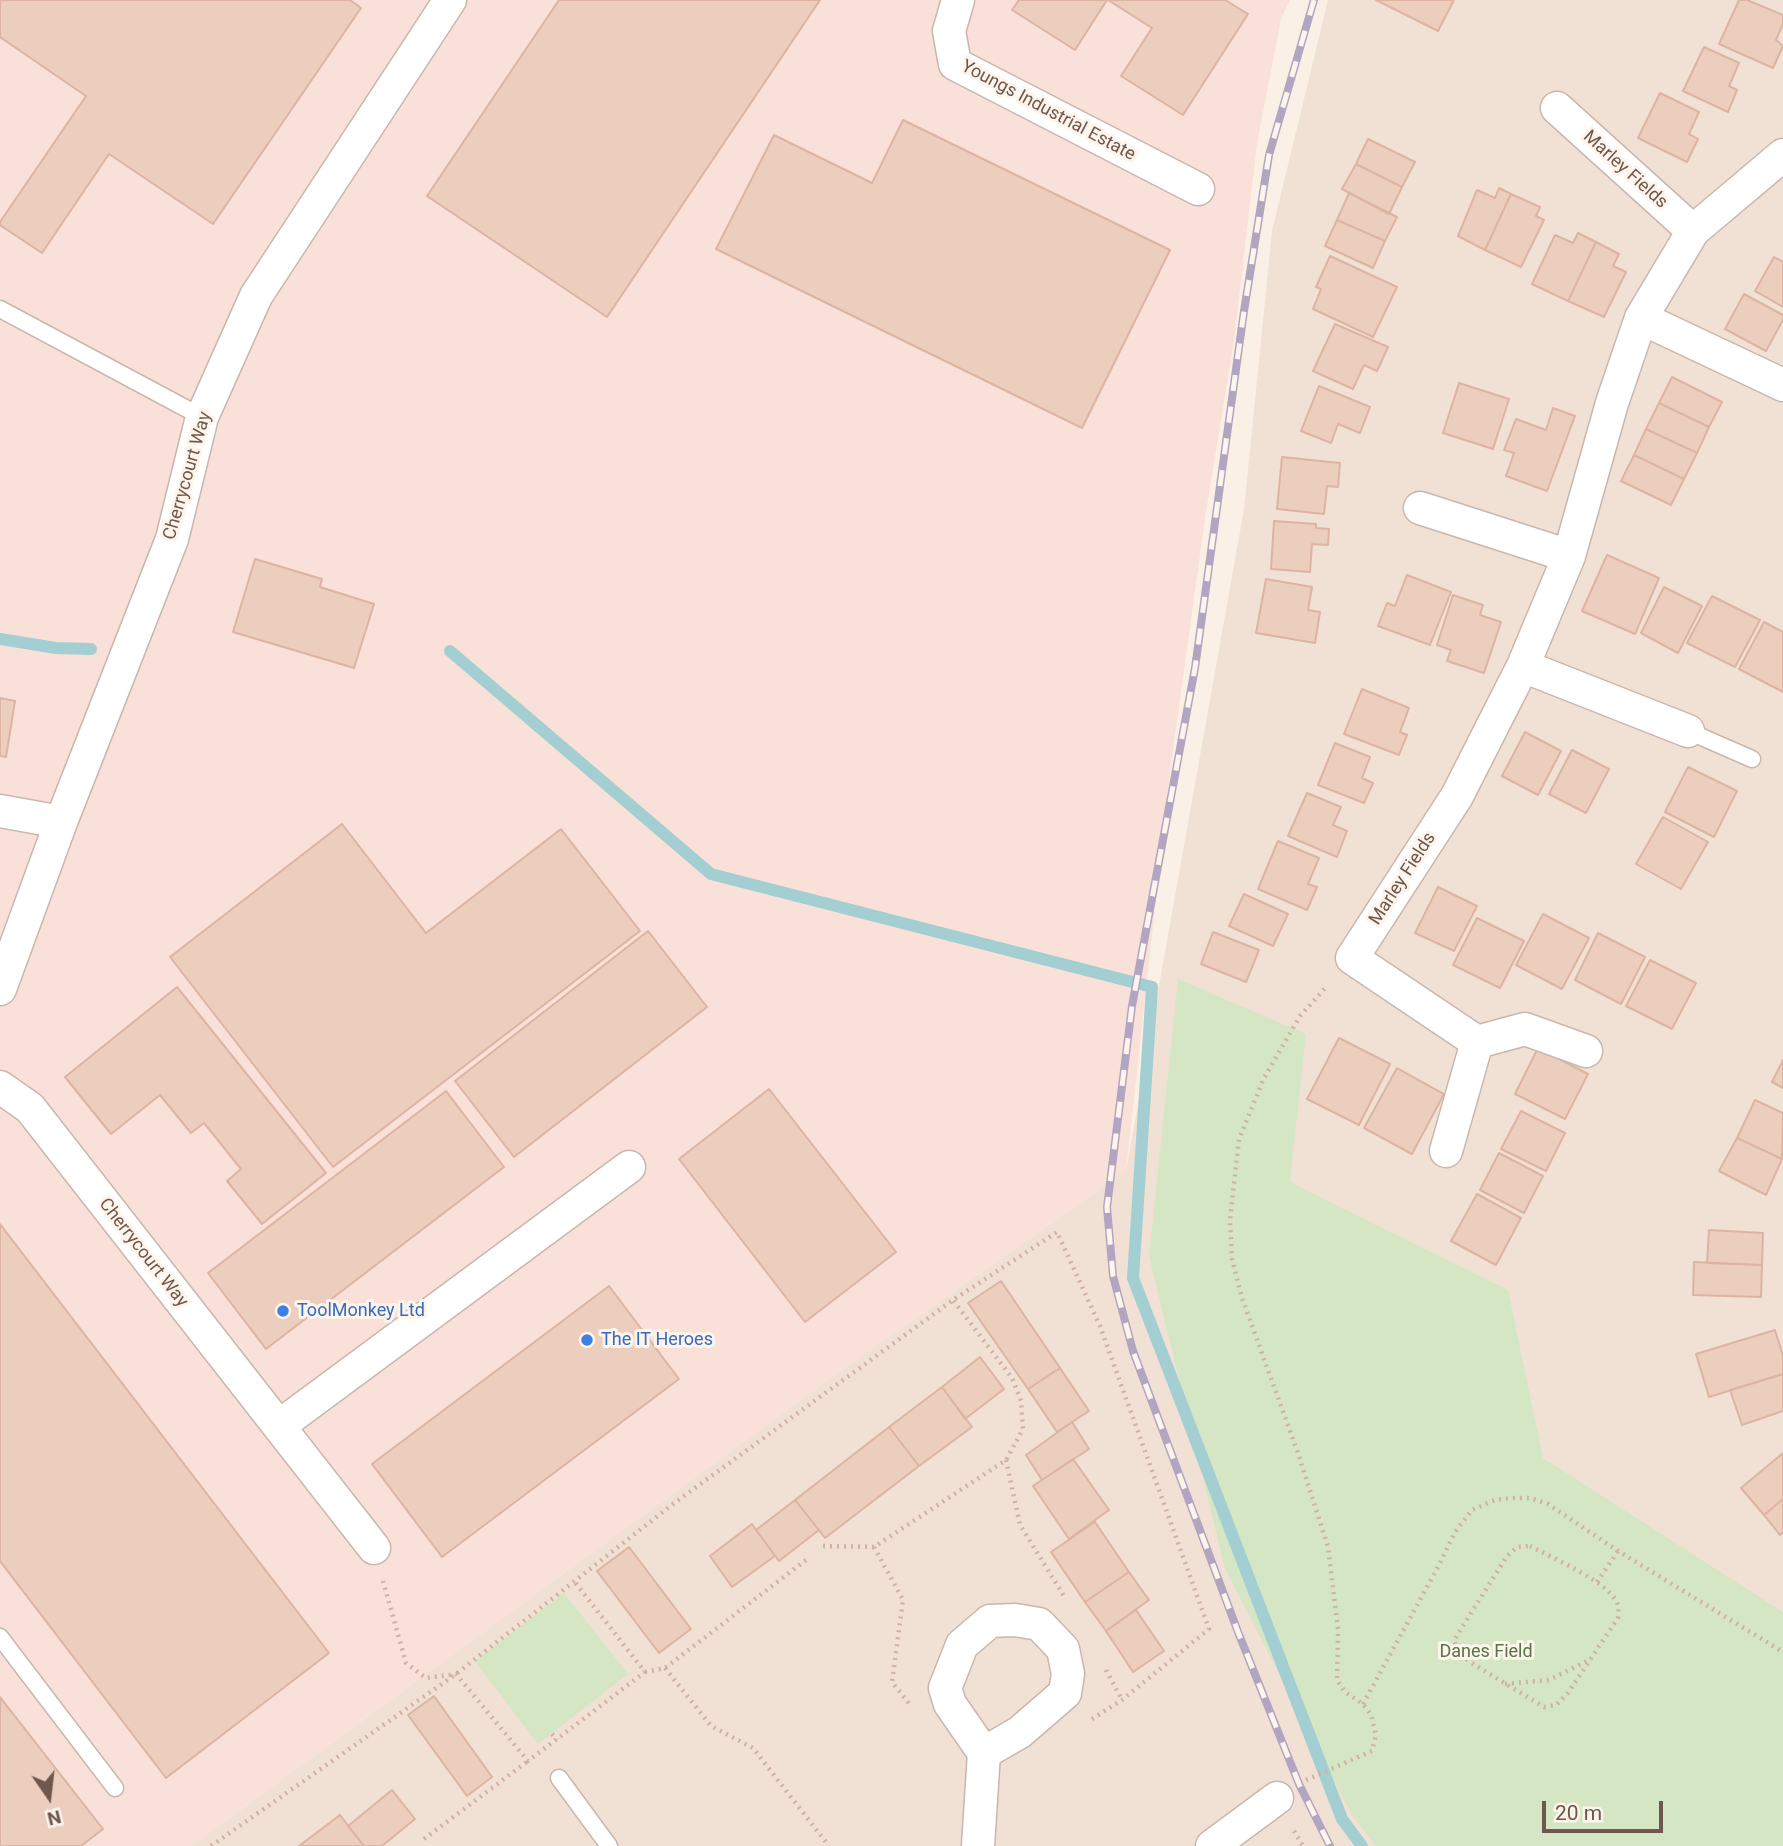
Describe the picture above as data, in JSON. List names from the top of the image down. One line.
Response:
{"streets":{"street":["Youngs Industrial Estate","Marley Fields","Cherrycourt Way"]},"parks":["Danes Field"],"places":["ToolMonkey Ltd","The IT Heroes"],"scale_bar":"20 m","north":"bottom"}
